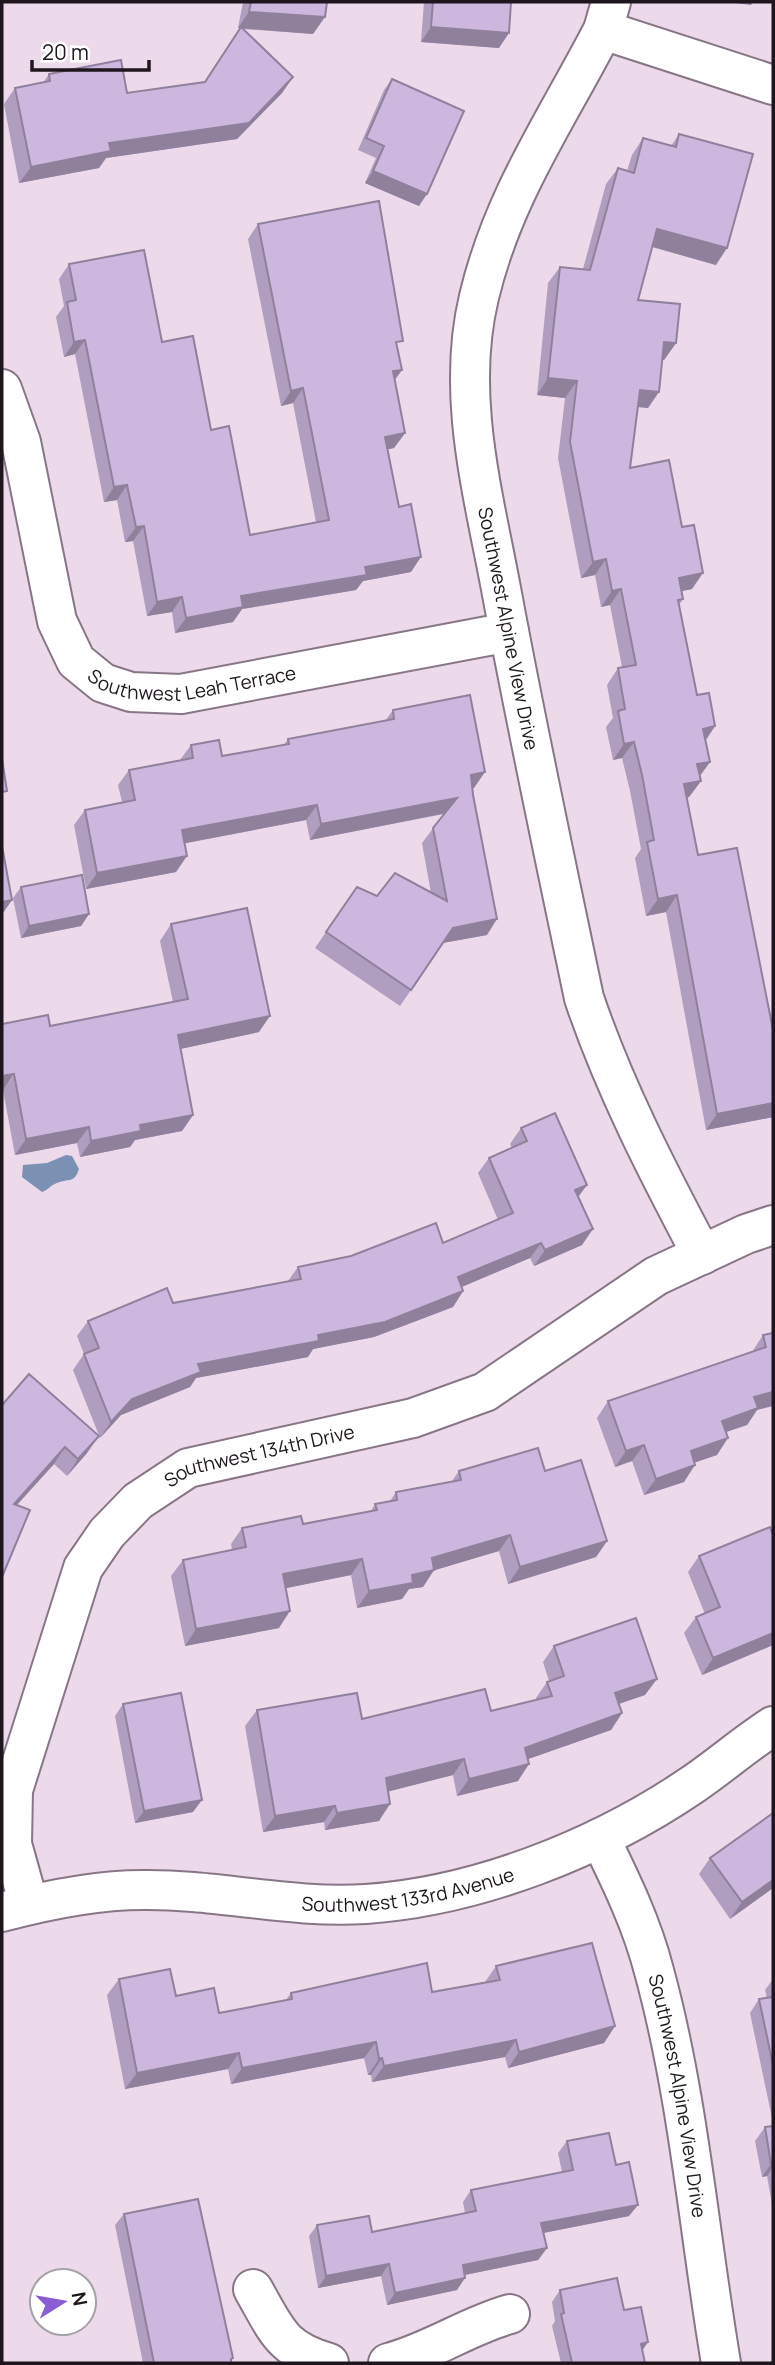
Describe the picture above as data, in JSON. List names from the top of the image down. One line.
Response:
{"streets":{"street":["Southwest Alpine View Drive","Southwest Leah Terrace","Southwest 134th Drive","Southwest 133rd Avenue"]},"crossings":[["Southwest Alpine View Drive","Southwest Leah Terrace"],["Southwest Alpine View Drive","Southwest 134th Drive"],["Southwest Alpine View Drive","Southwest 133rd Avenue"],["Southwest 134th Drive","Southwest 133rd Avenue"]],"scale_bar":"20 m","north":"right"}
